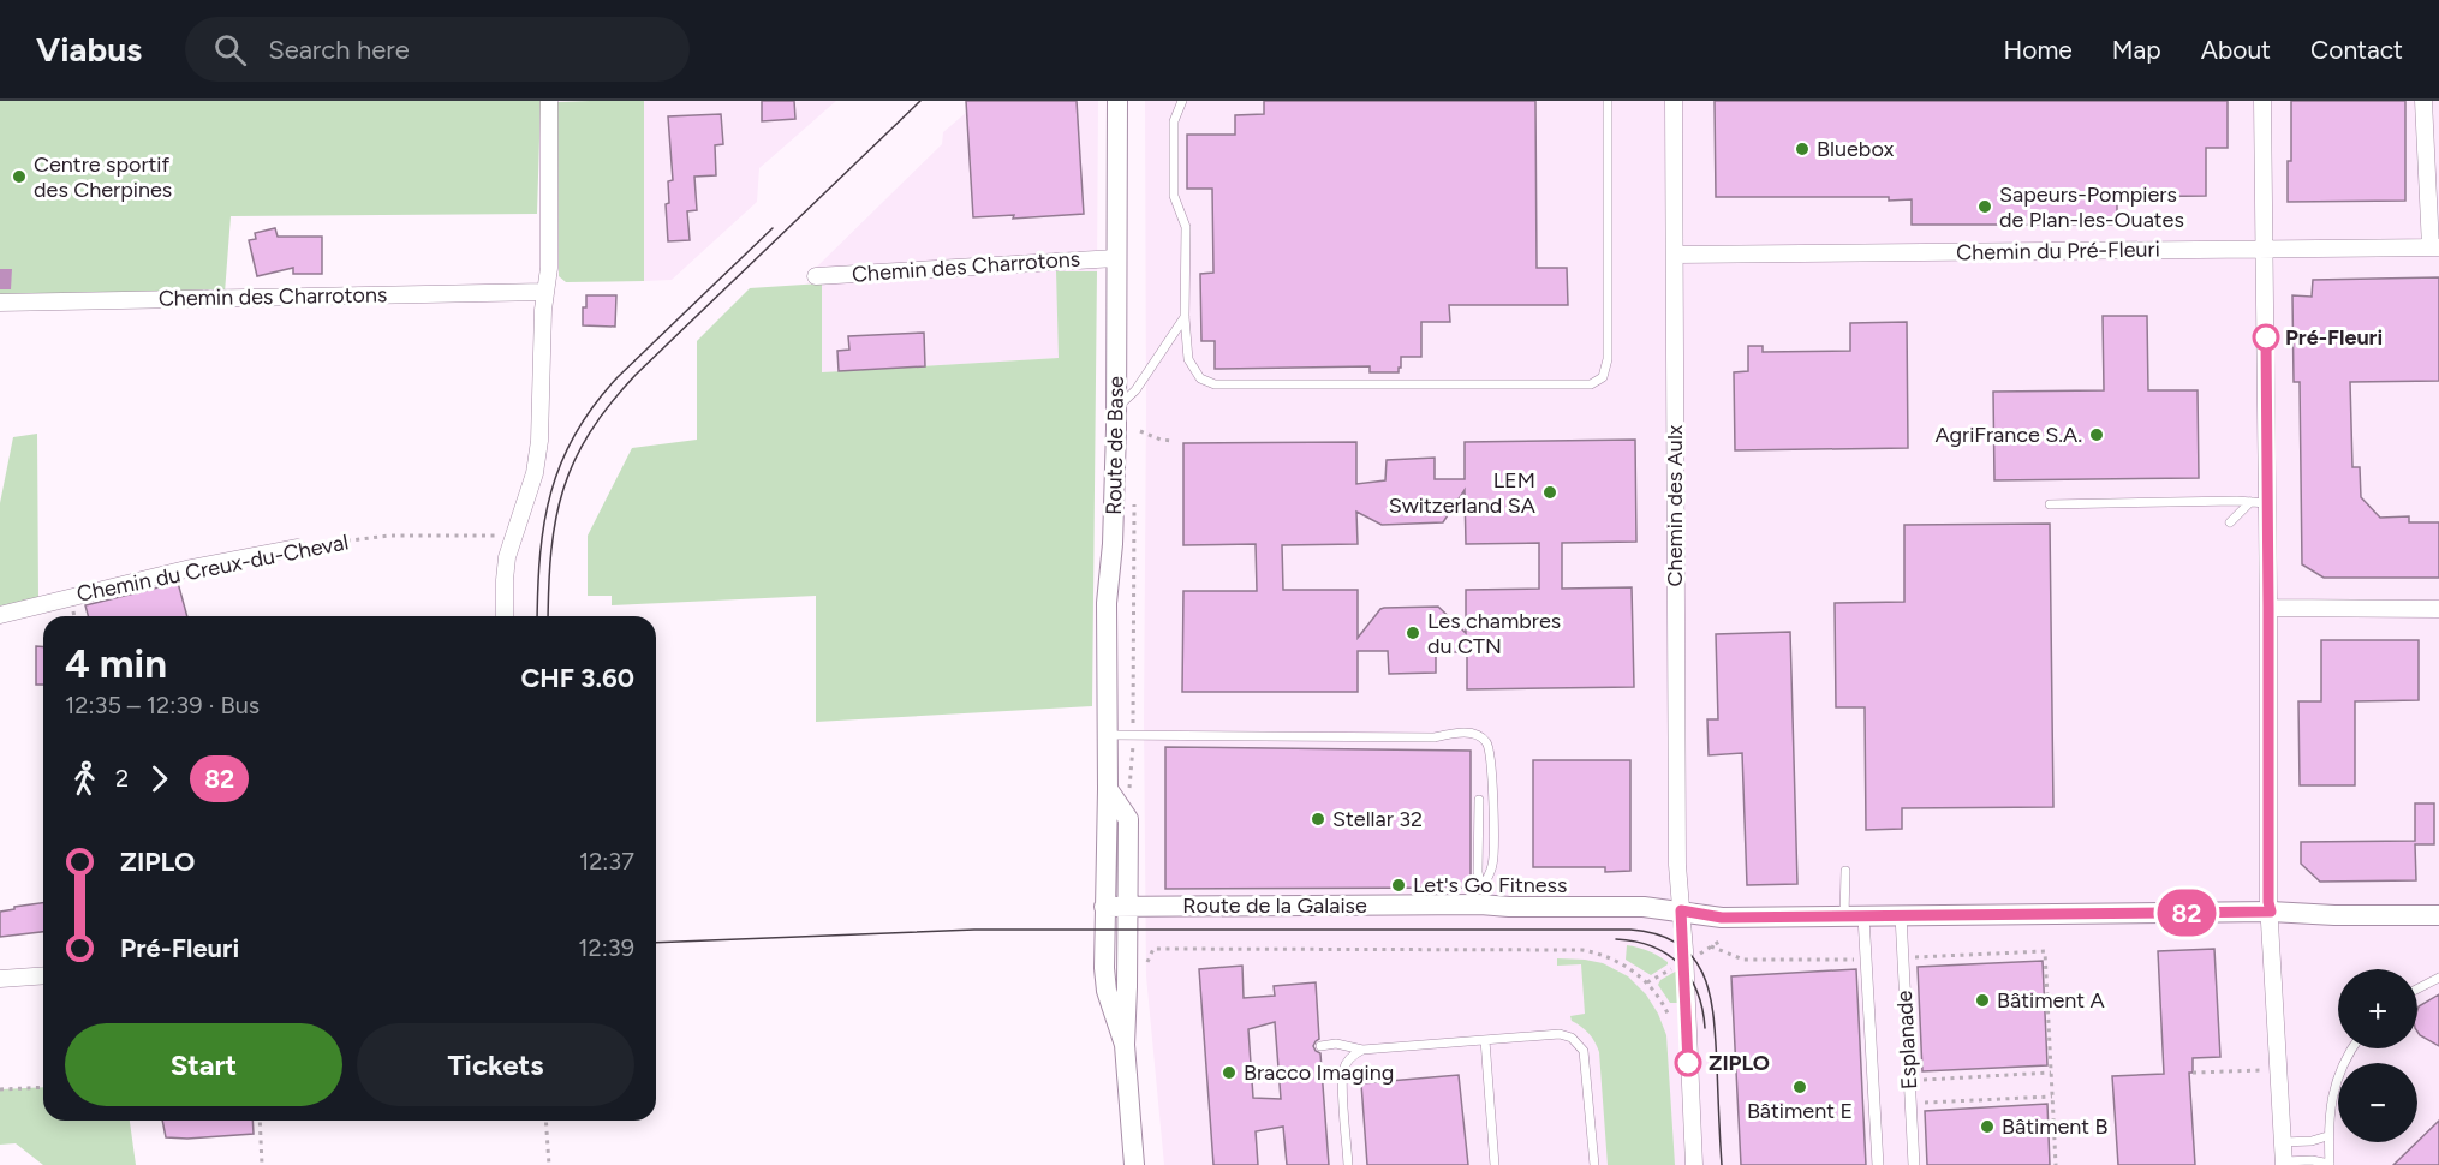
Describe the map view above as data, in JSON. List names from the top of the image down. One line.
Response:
{"streets":{"street":["Chemin du Pré-Fleuri","Chemin des Charrotons","Route de Base","Chemin des Aulx","Chemin du Creux-du-Cheval","Route de la Galaise","Esplanade"]},"crossings":[["Chemin du Pré-Fleuri","Chemin des Aulx"],["Chemin des Charrotons","Route de Base"],["Route de Base","Route de la Galaise"],["Chemin des Aulx","Route de la Galaise"],["Route de la Galaise","Esplanade"]],"places":["Bluebox","Centre sportif des Cherpines","Sapeurs-Pompiers de Plan-les-Ouates","Pré-Fleuri","AgriFrance S.A.","LEM Switzerland SA","Les chambres du CTN","Stellar 32","Let's Go Fitness","Bâtiment A","ZIPLO","Bracco Imaging","Bâtiment E","Bâtiment B"],"lines":["bus line 82"],"page":{"header":"Viabus","search":"Search here","nav":["Home","Map","About","Contact"],"on_map":"82","heading":["4 min","12:35 – 12:39 · Bus","CHF 3.60"],"legs":["2","82"],"list":[{"name":"ZIPLO","value":"12:37"},{"name":"Pré-Fleuri","value":"12:39"}],"map_buttons":["+","−"],"buttons":["Start","Tickets"]}}
